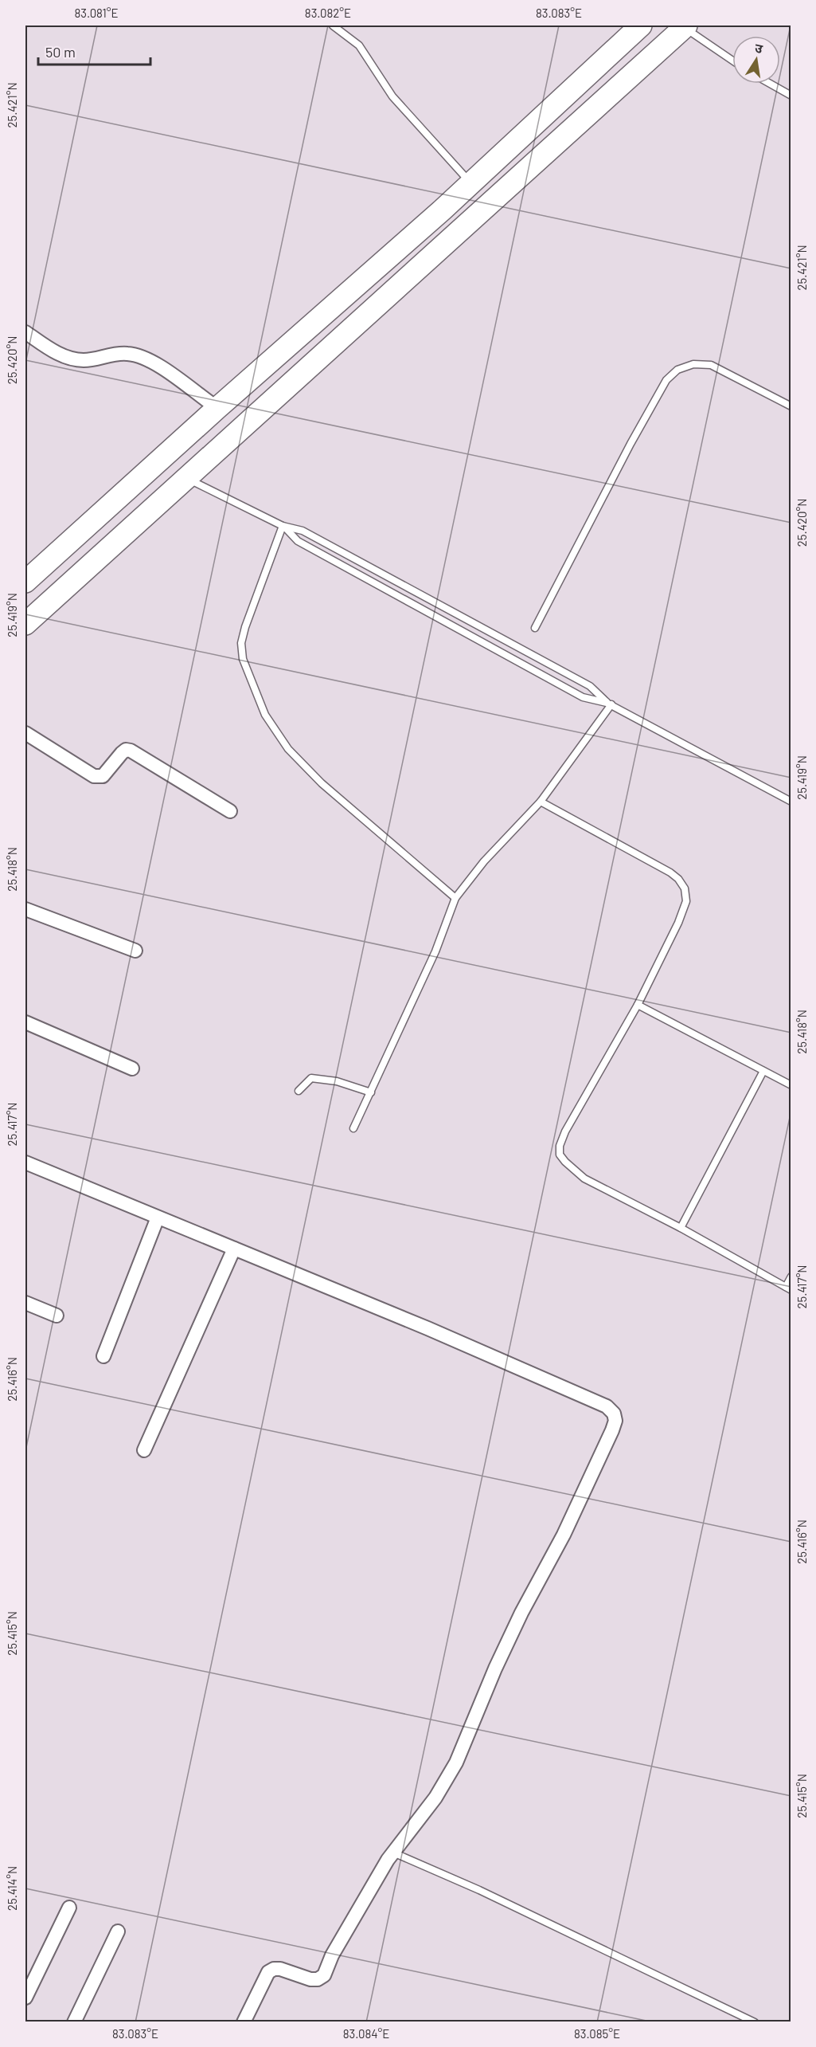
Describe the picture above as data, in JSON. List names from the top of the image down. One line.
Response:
{"scale_bar":"50 m","north":"top","coordinates":["83.081°E","83.082°E","83.083°E","25.421°N","25.420°N","25.419°N","25.418°N","25.417°N","25.416°N","25.415°N","25.414°N","83.084°E","83.085°E"]}
